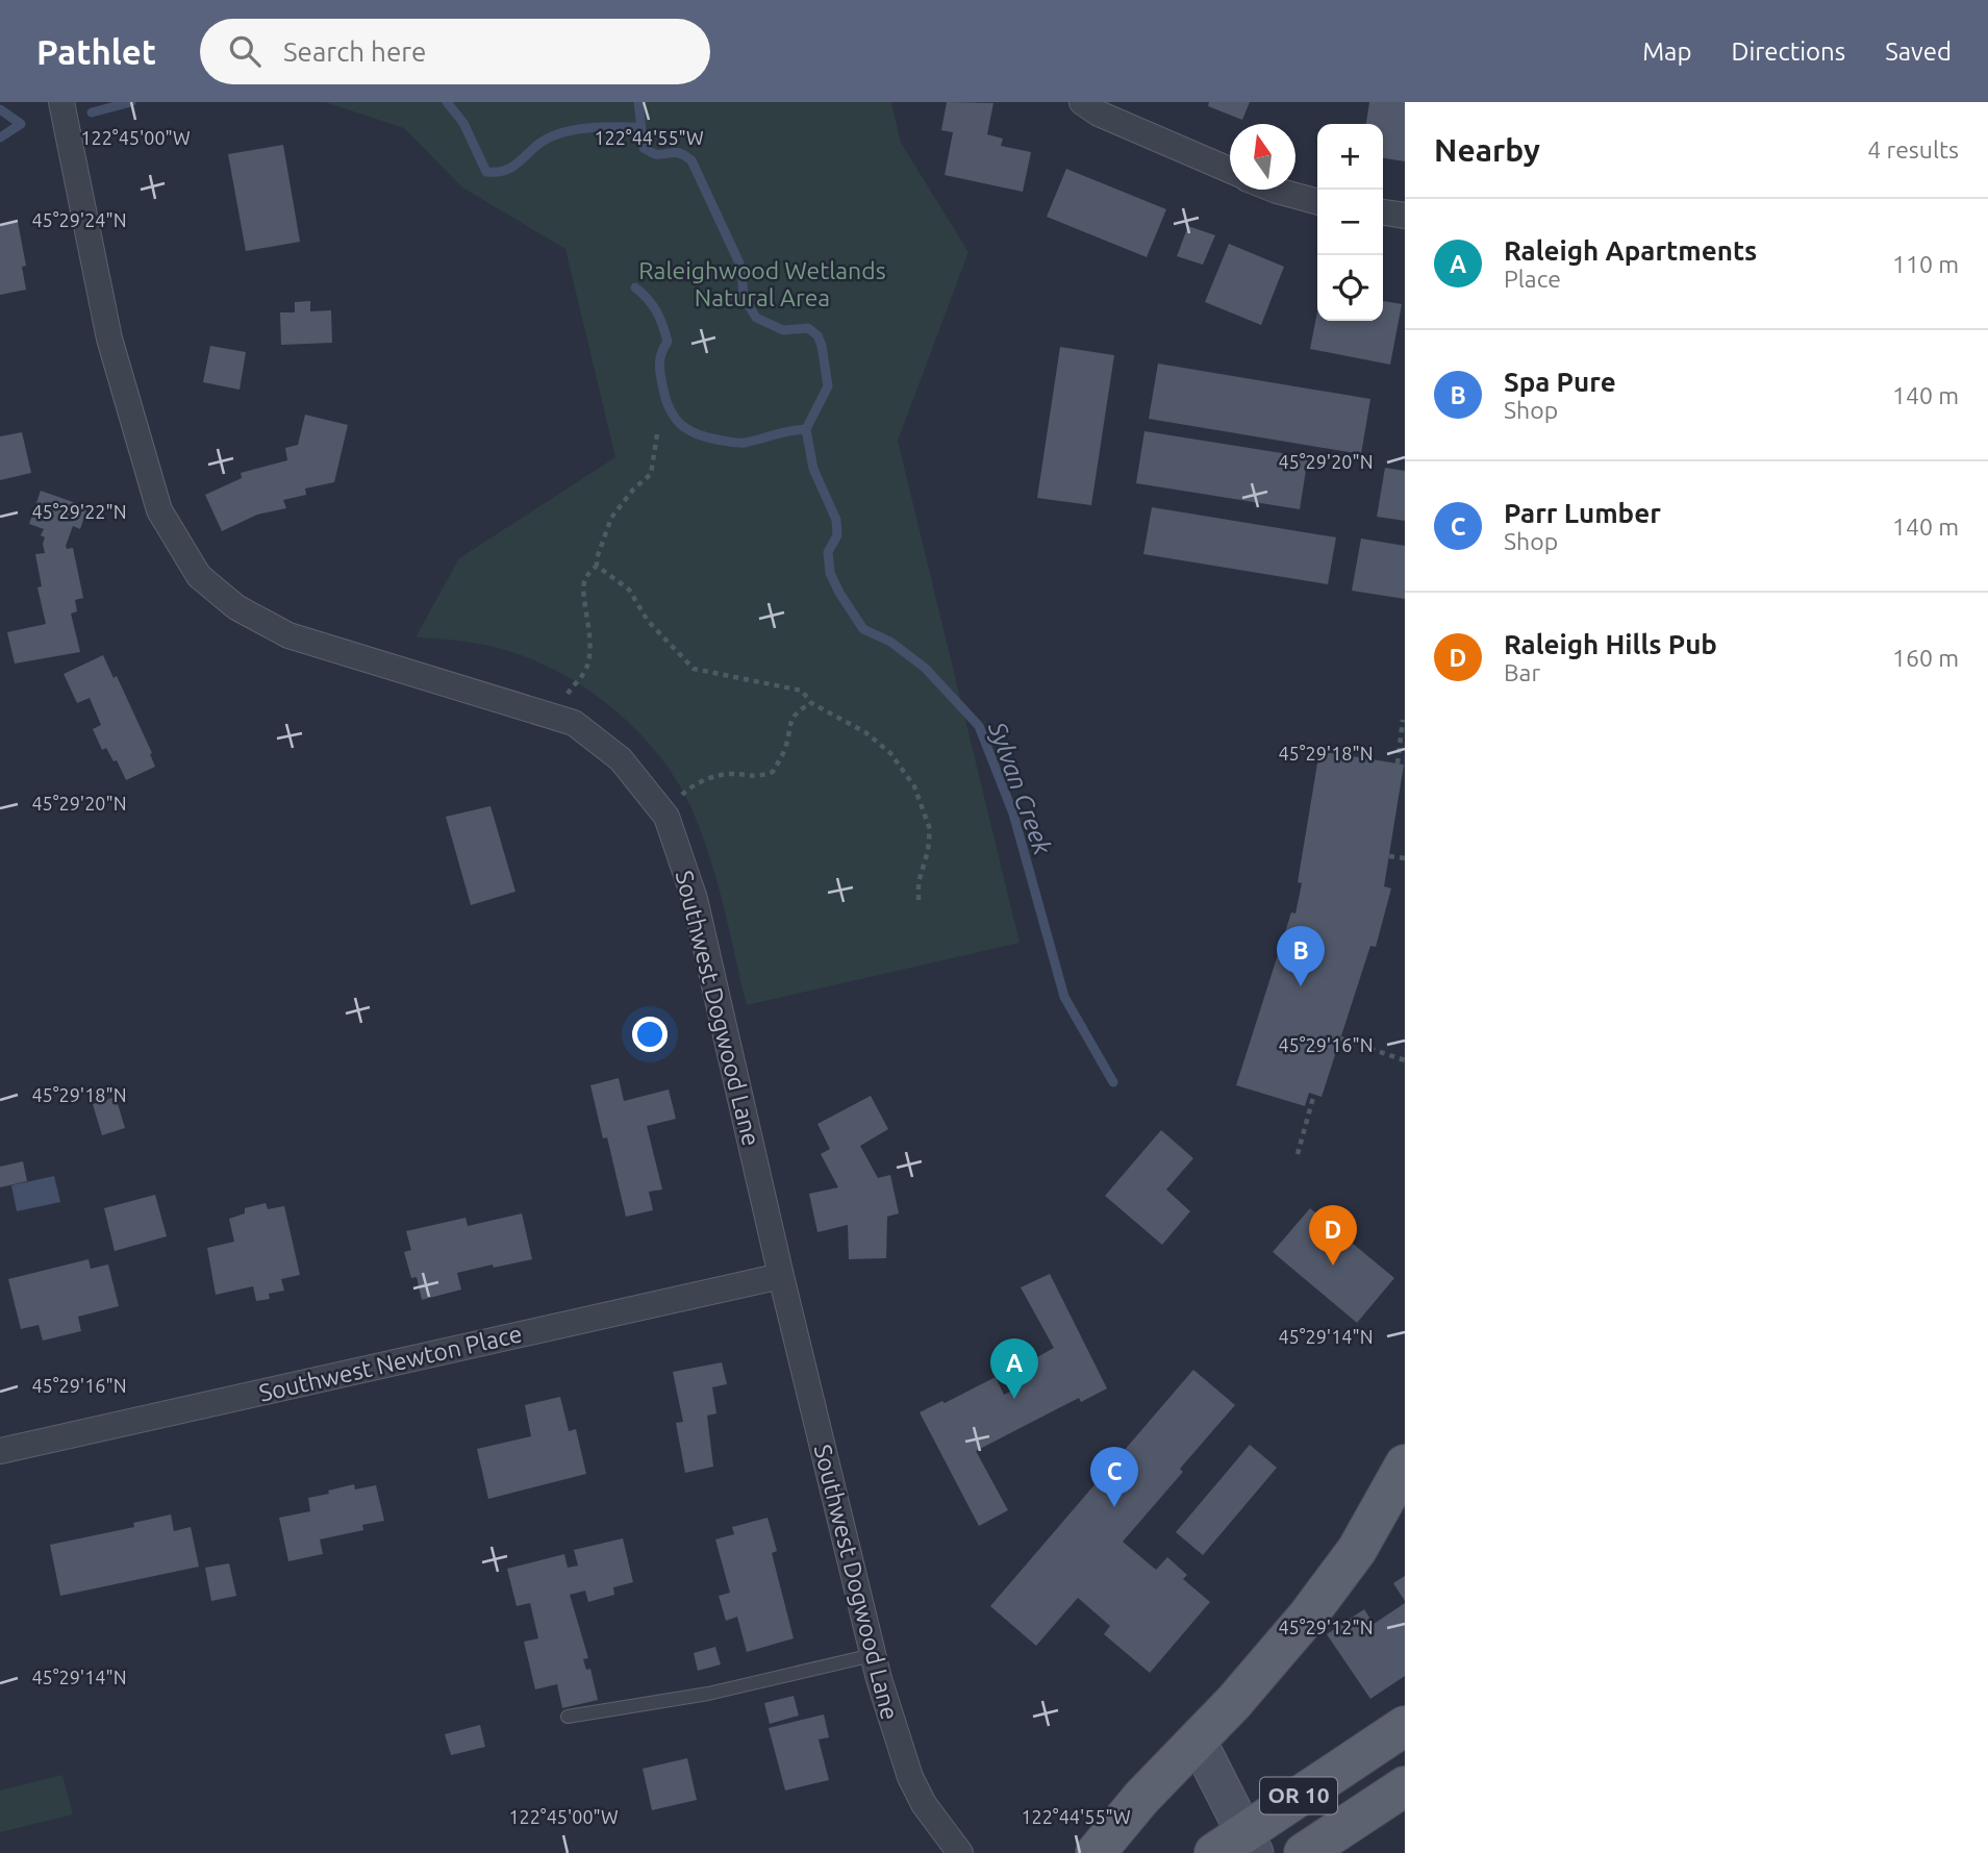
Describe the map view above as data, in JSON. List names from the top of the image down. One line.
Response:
{"streets":{"main road":["OR 10"],"street":["Southwest Dogwood Lane","Southwest Newton Place"]},"crossings":[["Southwest Dogwood Lane","Southwest Newton Place"]],"water":["Sylvan Creek"],"parks":["Raleighwood Wetlands Natural Area"],"north":"top","page":{"header":"Pathlet","search":"Search here","nav":["Map","Directions","Saved"],"heading":["Nearby","4 results"],"map_buttons":["+","−"],"list":[{"mark":"A","name":"Raleigh Apartments","note":"Place","value":"110 m"},{"mark":"B","name":"Spa Pure","note":"Shop","value":"140 m"},{"mark":"C","name":"Parr Lumber","note":"Shop","value":"140 m"},{"mark":"D","name":"Raleigh Hills Pub","note":"Bar","value":"160 m"}],"pins":["B","D","A","C"]},"coordinates":["122°45'00\"W","122°44'55\"W","45°29'24\"N","45°29'20\"N","45°29'22\"N","45°29'18\"N","45°29'16\"N","45°29'14\"N","45°29'12\"N"]}
